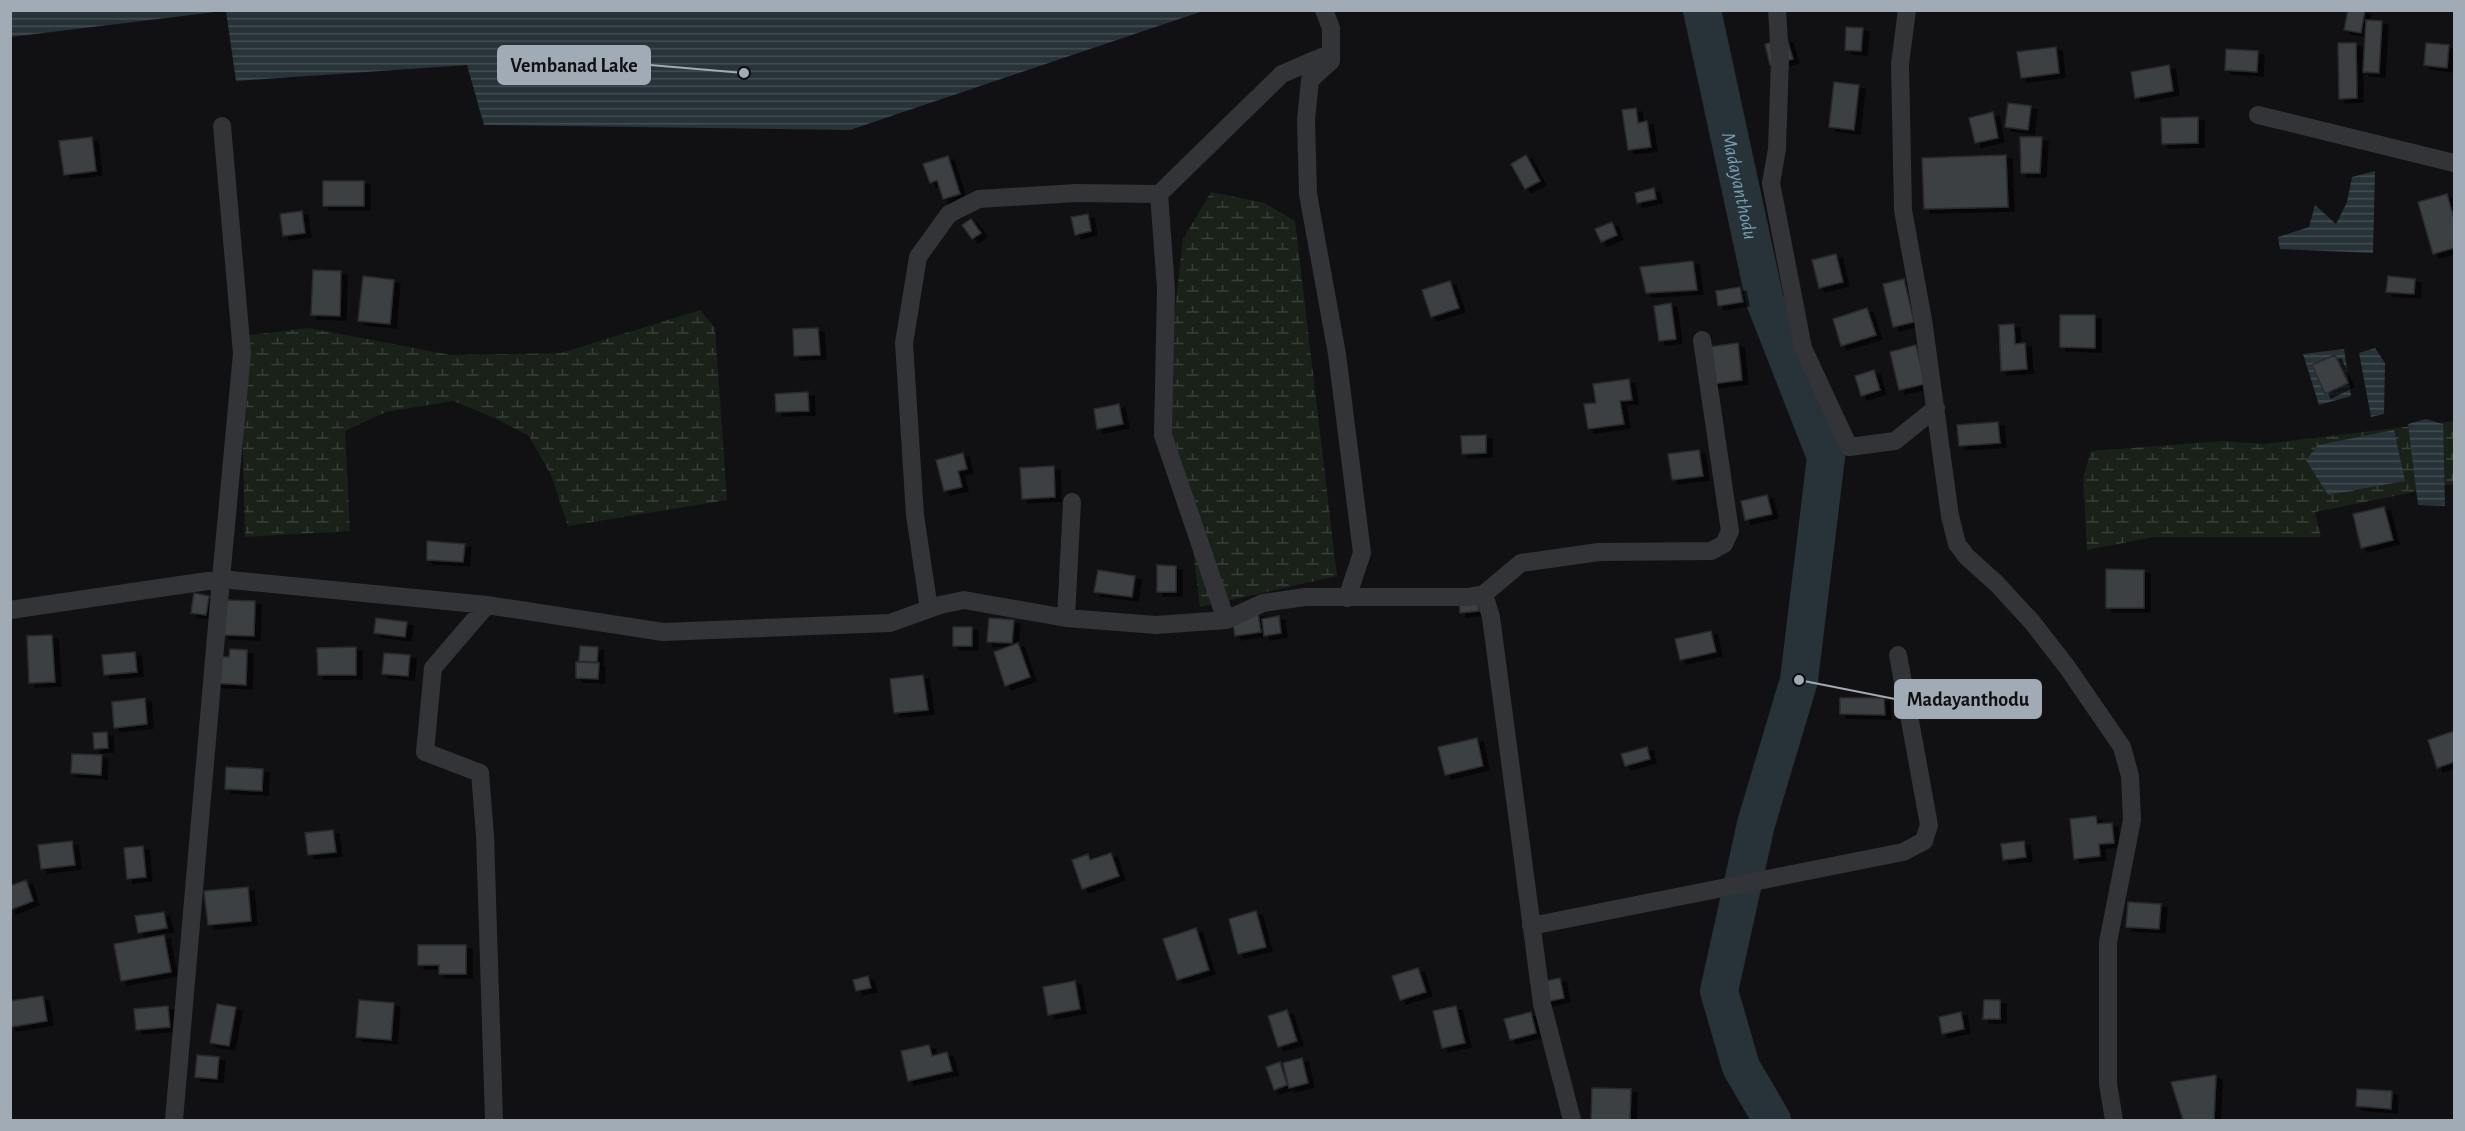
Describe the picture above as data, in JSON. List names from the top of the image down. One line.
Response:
{"water":["Madayanthodu"],"places":["Vembanad Lake","Madayanthodu"]}
